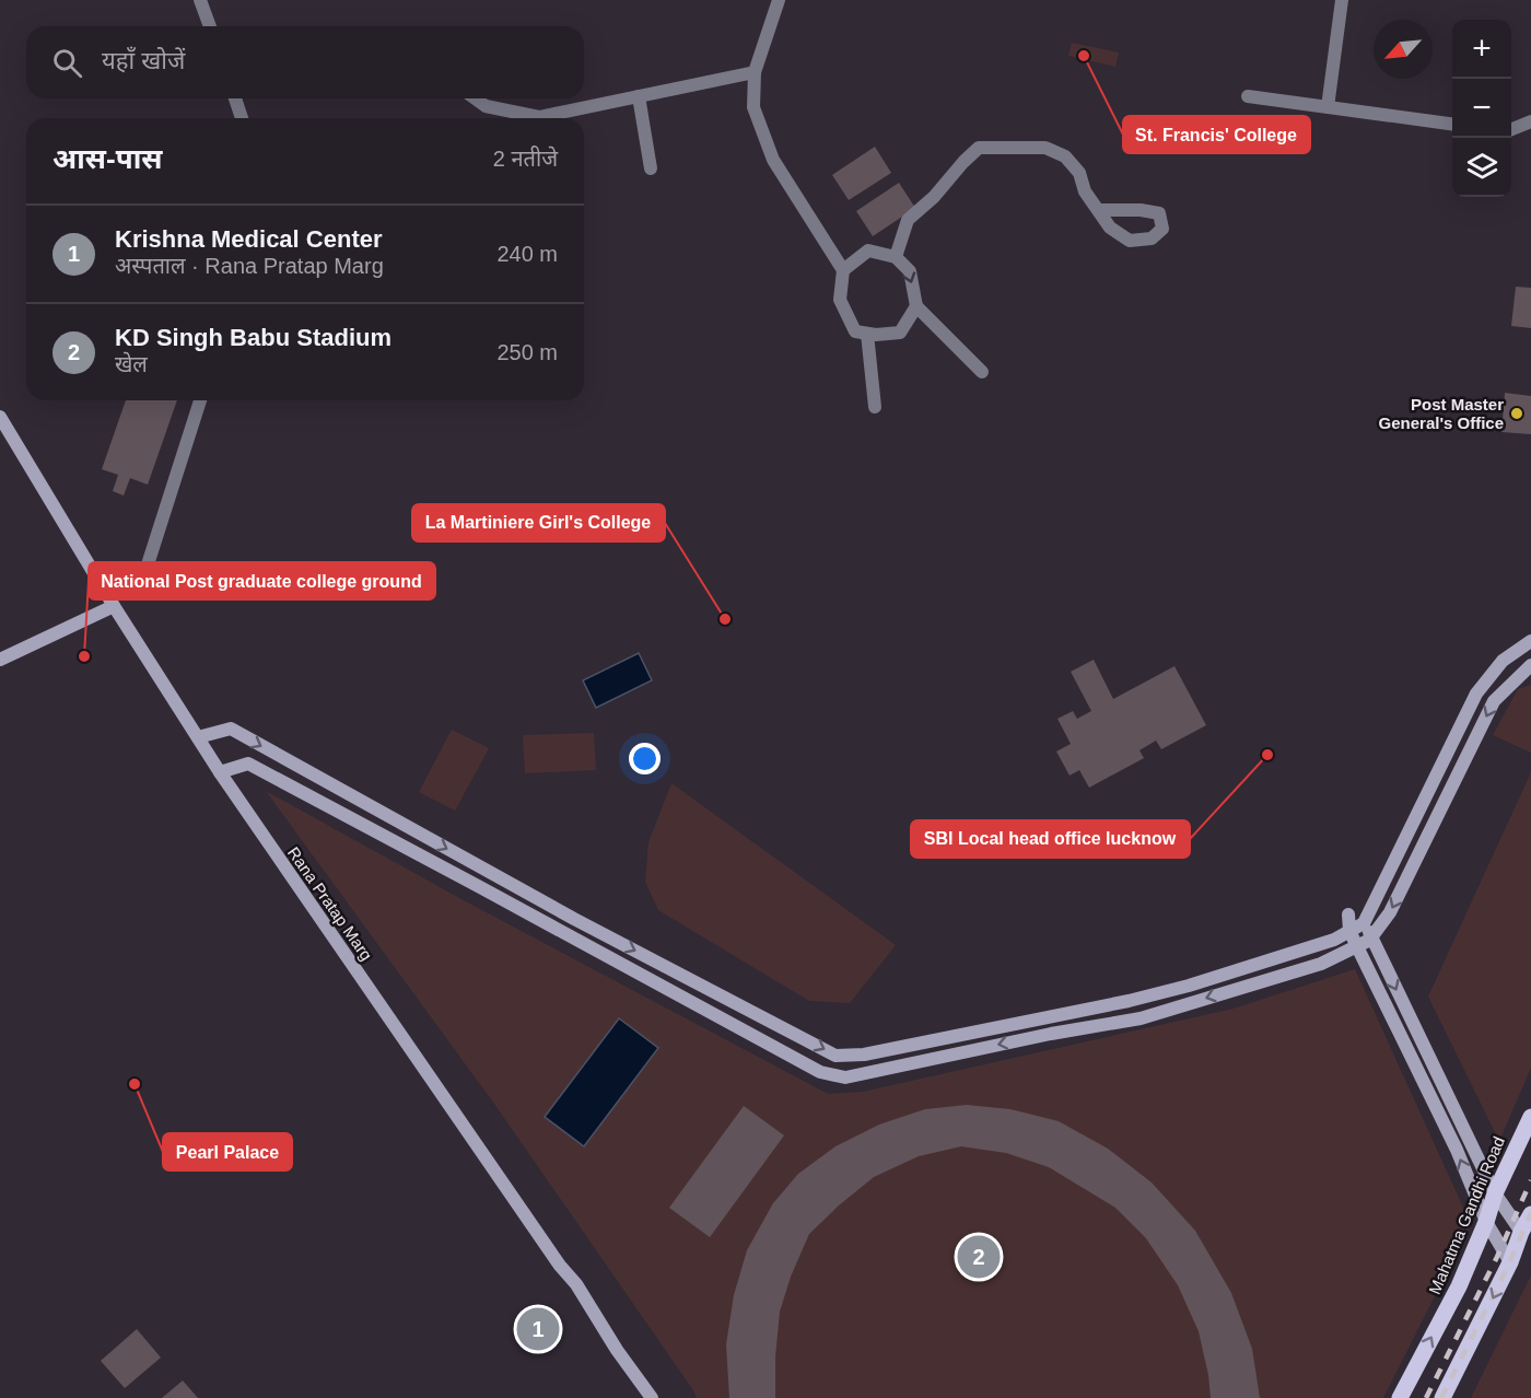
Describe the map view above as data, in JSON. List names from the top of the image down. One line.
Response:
{"streets":{"main road":["Mahatma Gandhi Road"],"street":["Rana Pratap Marg"]},"places":["St. Francis' College","Post Master General's Office","La Martiniere Girl's College","National Post graduate college ground","SBI Local head office lucknow","Pearl Palace"],"north":"bottom left","page":{"map_buttons":["+","−"],"search":"यहाँ खोजें","heading":["आस-पास","2 नतीजे"],"list":[{"mark":"1","name":"Krishna Medical Center","note":"अस्पताल · Rana Pratap Marg","value":"240 m"},{"mark":"2","name":"KD Singh Babu Stadium","note":"खेल","value":"250 m"}],"pins":["2","1"]}}
